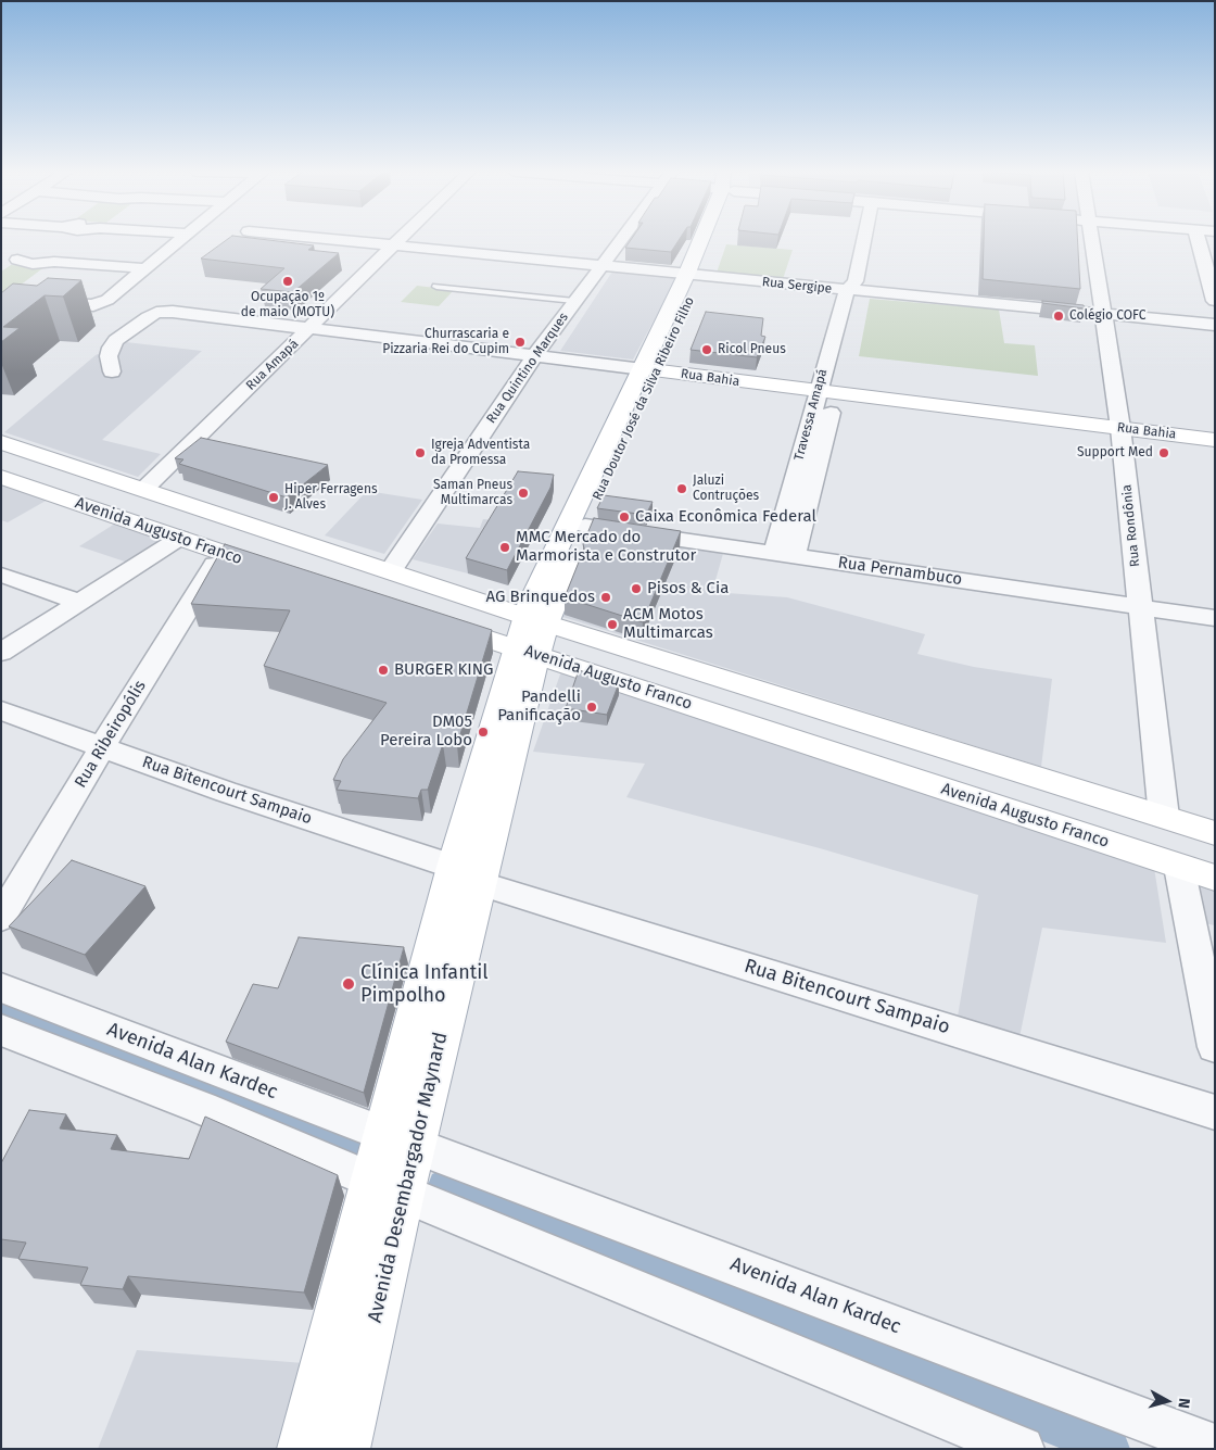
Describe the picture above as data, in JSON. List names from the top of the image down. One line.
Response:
{"streets":{"main road":["Rua Bahia","Rua Doutor José da Silva Ribeiro Filho","Avenida Augusto Franco","Avenida Desembargador Maynard"],"street":["Rua Sergipe","Rua Amapá","Rua Quintino Marques","Travessa Amapá","Rua Rondônia","Rua Pernambuco","Rua Ribeiropólis","Rua Bitencourt Sampaio","Avenida Alan Kardec"]},"crossings":[["Rua Sergipe","Rua Amapá"],["Rua Sergipe","Rua Quintino Marques"],["Rua Sergipe","Rua Doutor José da Silva Ribeiro Filho"],["Rua Sergipe","Travessa Amapá"],["Rua Sergipe","Rua Rondônia"],["Rua Amapá","Rua Bahia"],["Rua Amapá","Avenida Augusto Franco"],["Rua Quintino Marques","Rua Bahia"],["Rua Quintino Marques","Avenida Augusto Franco"],["Rua Bahia","Rua Doutor José da Silva Ribeiro Filho"],["Rua Bahia","Travessa Amapá"],["Rua Bahia","Rua Rondônia"],["Rua Doutor José da Silva Ribeiro Filho","Avenida Augusto Franco"],["Rua Doutor José da Silva Ribeiro Filho","Rua Pernambuco"],["Rua Doutor José da Silva Ribeiro Filho","Avenida Desembargador Maynard"],["Travessa Amapá","Rua Pernambuco"],["Rua Rondônia","Avenida Augusto Franco"],["Rua Rondônia","Rua Pernambuco"],["Avenida Augusto Franco","Rua Ribeiropólis"],["Avenida Augusto Franco","Avenida Desembargador Maynard"],["Rua Ribeiropólis","Rua Bitencourt Sampaio"],["Rua Bitencourt Sampaio","Avenida Desembargador Maynard"],["Avenida Alan Kardec","Avenida Desembargador Maynard"]],"places":["Ocupação 1º de maio (MOTU)","Colégio COFC","Churrascaria e Pizzaria Rei do Cupim","Ricol Pneus","Igreja Adventista da Promessa","Support Med","Jaluzi Contruções","Saman Pneus Multimarcas","Hiper Ferragens J. Alves","Caixa Econômica Federal","MMC Mercado do Marmorista e Construtor","Pisos & Cia","AG Brinquedos","ACM Motos Multimarcas","BURGER KING","Pandelli Panificação","DM05 Pereira Lobo","Clínica Infantil Pimpolho"],"north":"right"}
